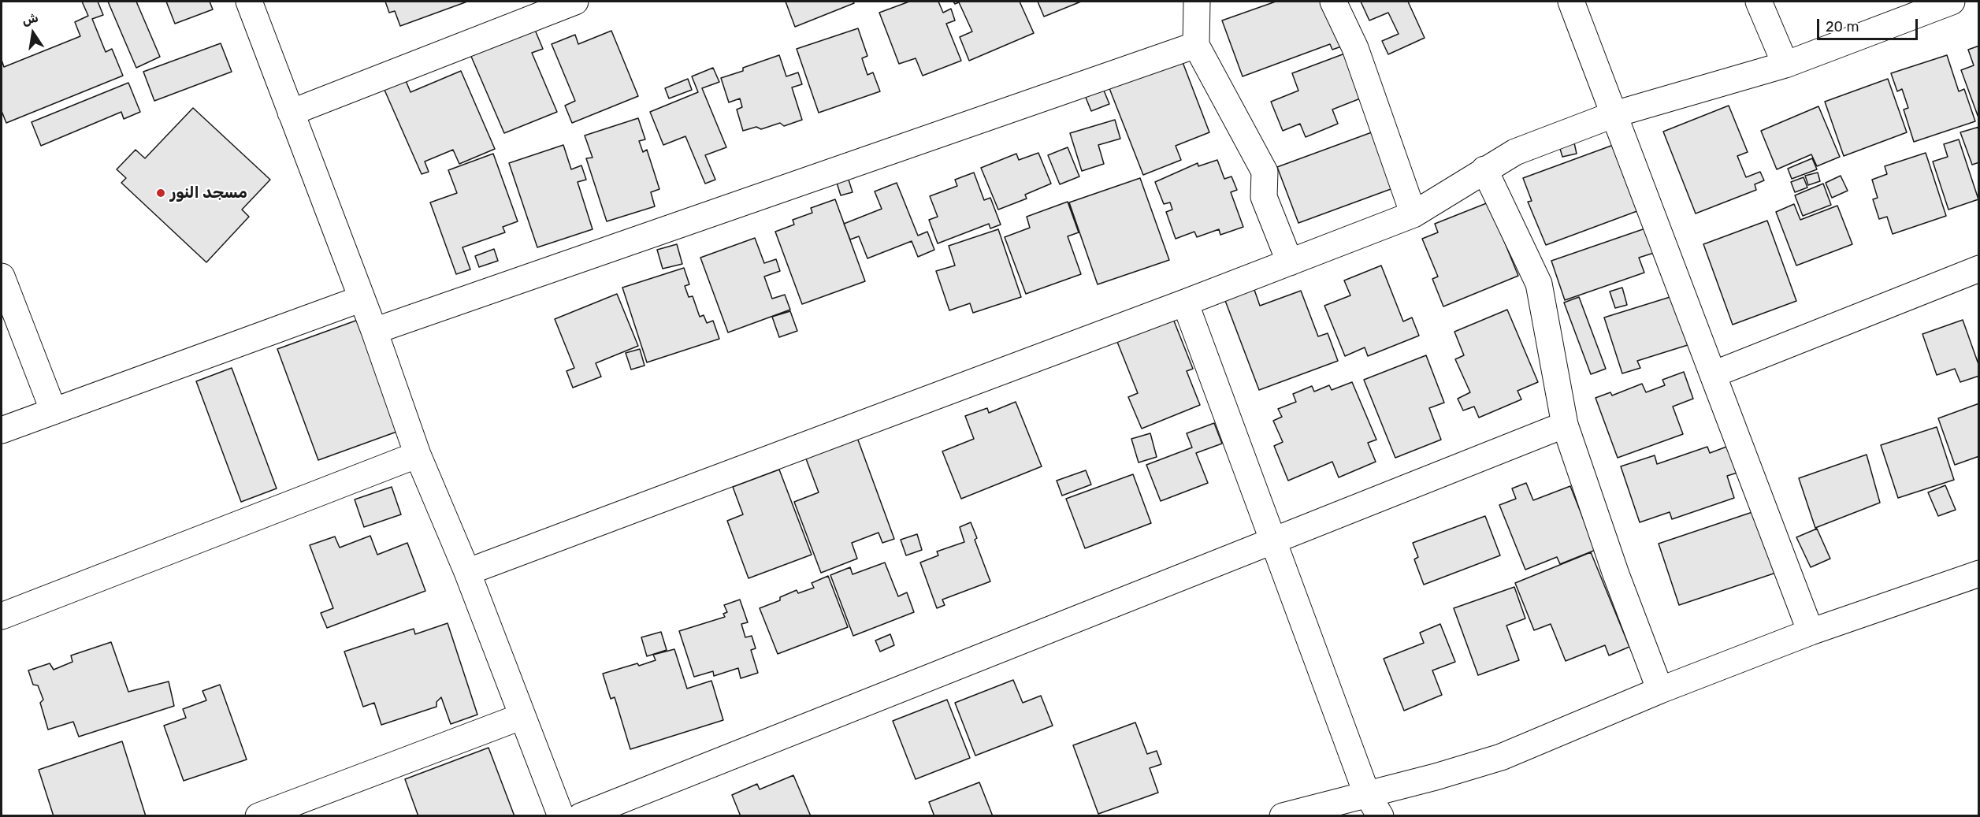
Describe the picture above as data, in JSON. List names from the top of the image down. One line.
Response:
{"places":["مسجد النور"],"scale_bar":"20 m","north":"top"}
